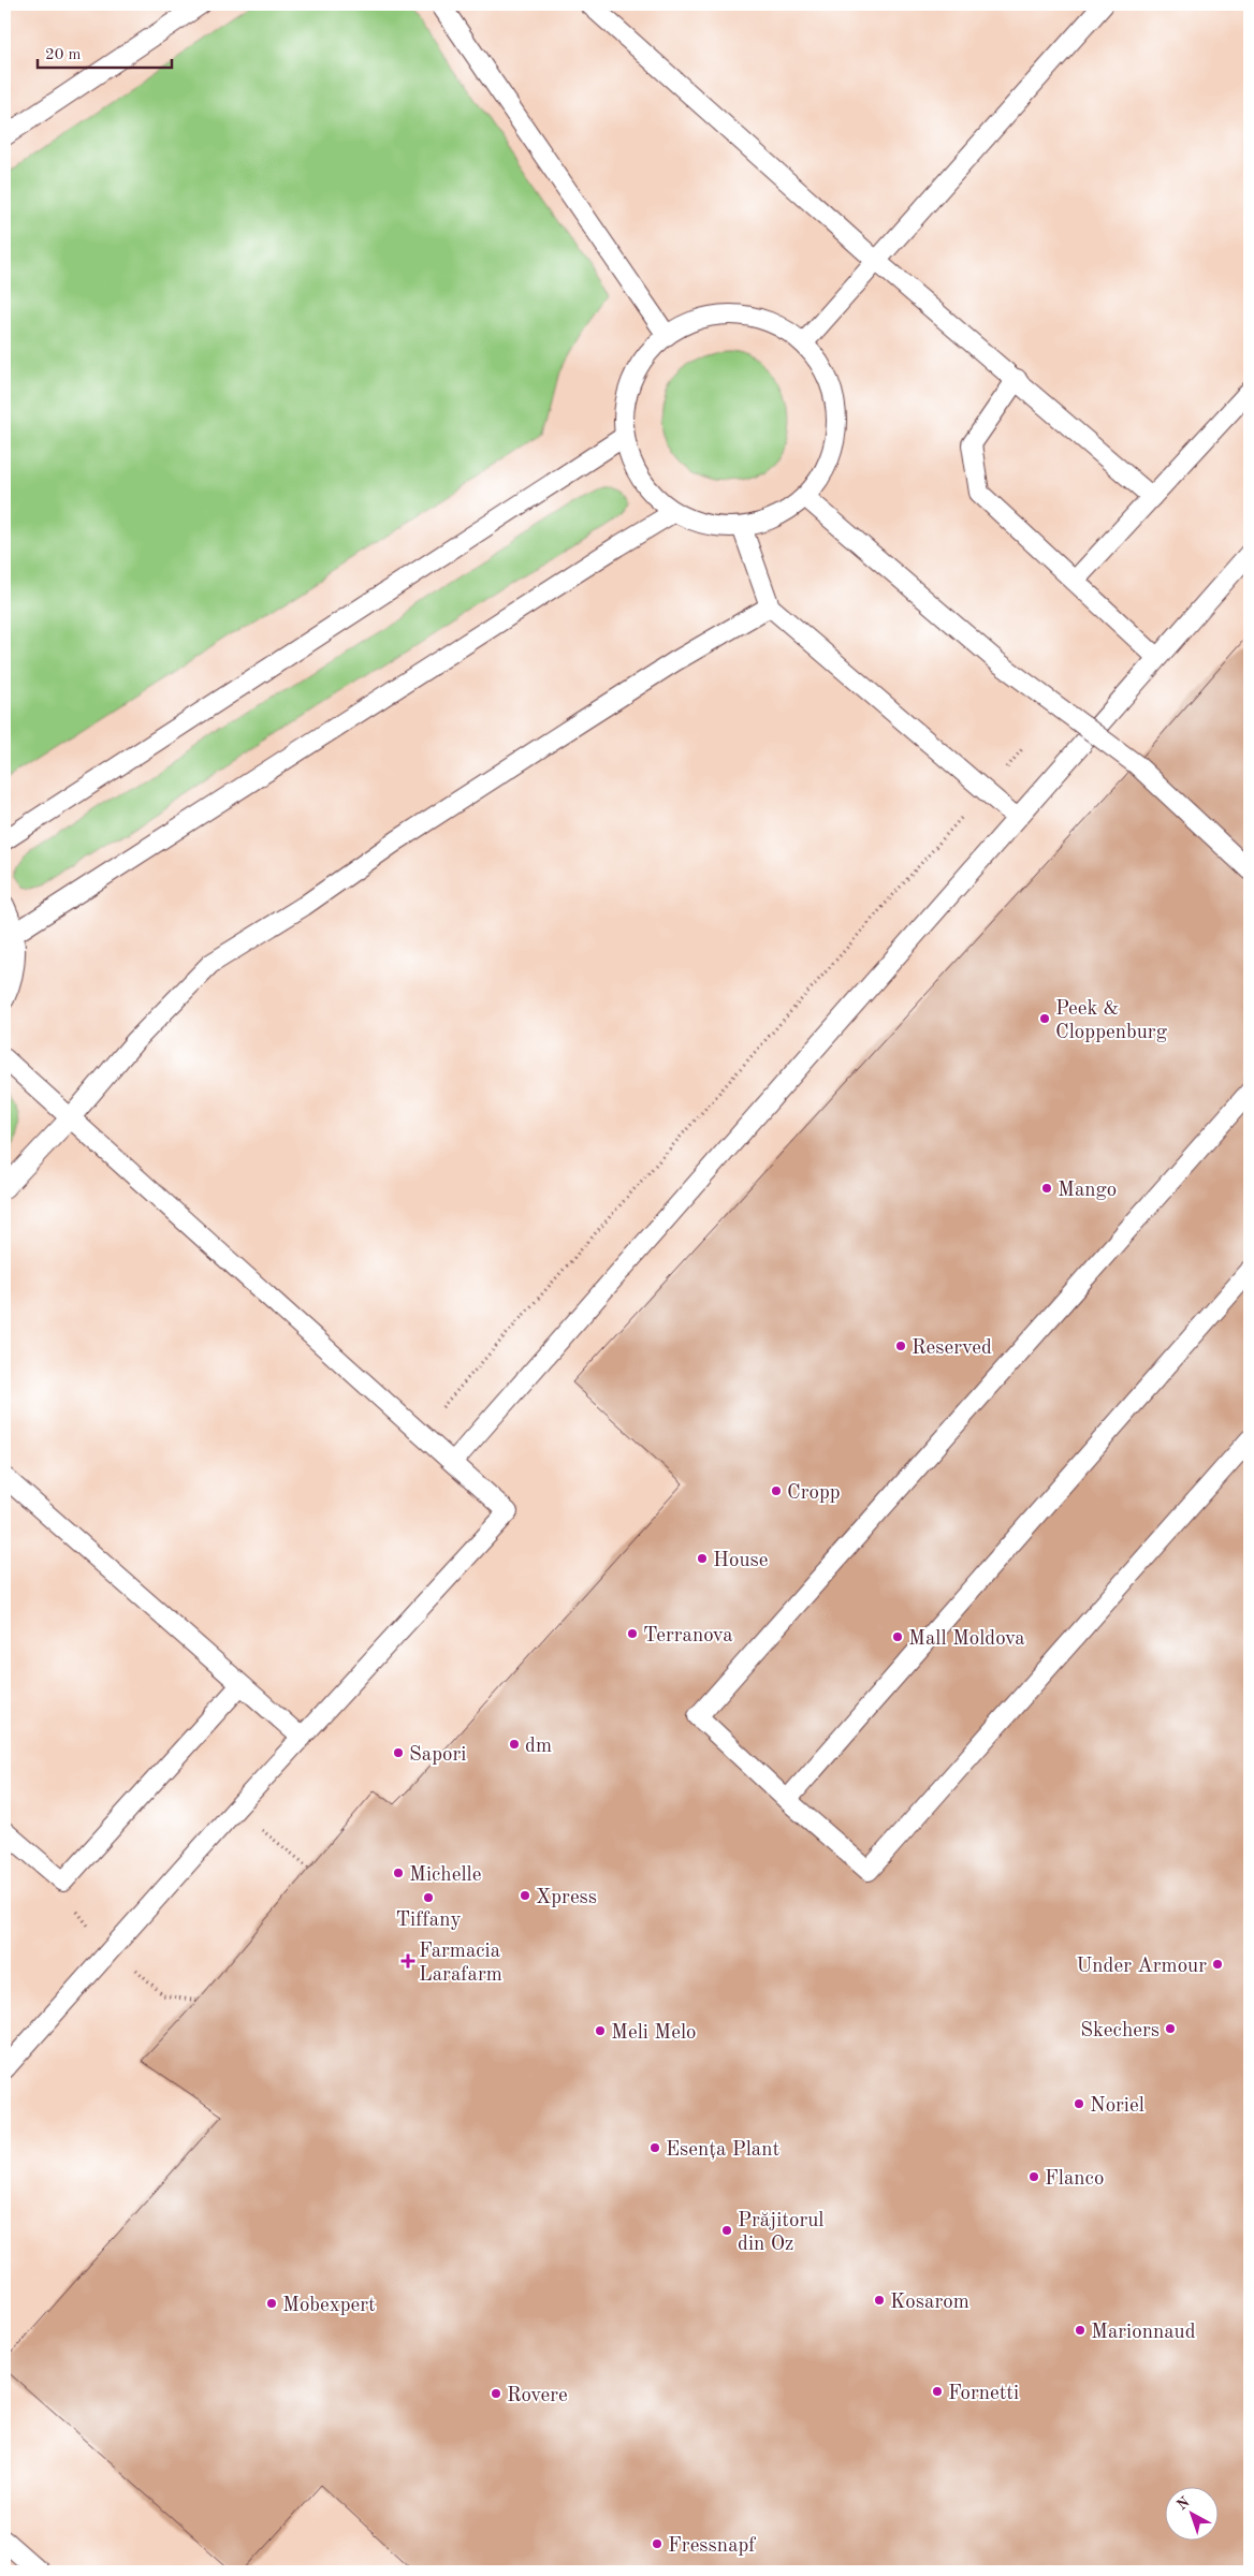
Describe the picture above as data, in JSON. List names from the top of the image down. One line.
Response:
{"places":{"other":["Peek & Cloppenburg","Mango","Reserved","Cropp","House","Terranova","Mall Moldova","dm","Sapori","Michelle","Xpress","Tiffany","Under Armour","Skechers","Meli Melo","Noriel","Esența Plant","Flanco","Prăjitorul din Oz","Kosarom","Mobexpert","Marionnaud","Fornetti","Rovere","Fressnapf"],"health":["Farmacia Larafarm"]},"scale_bar":"20 m","north":"top left"}
